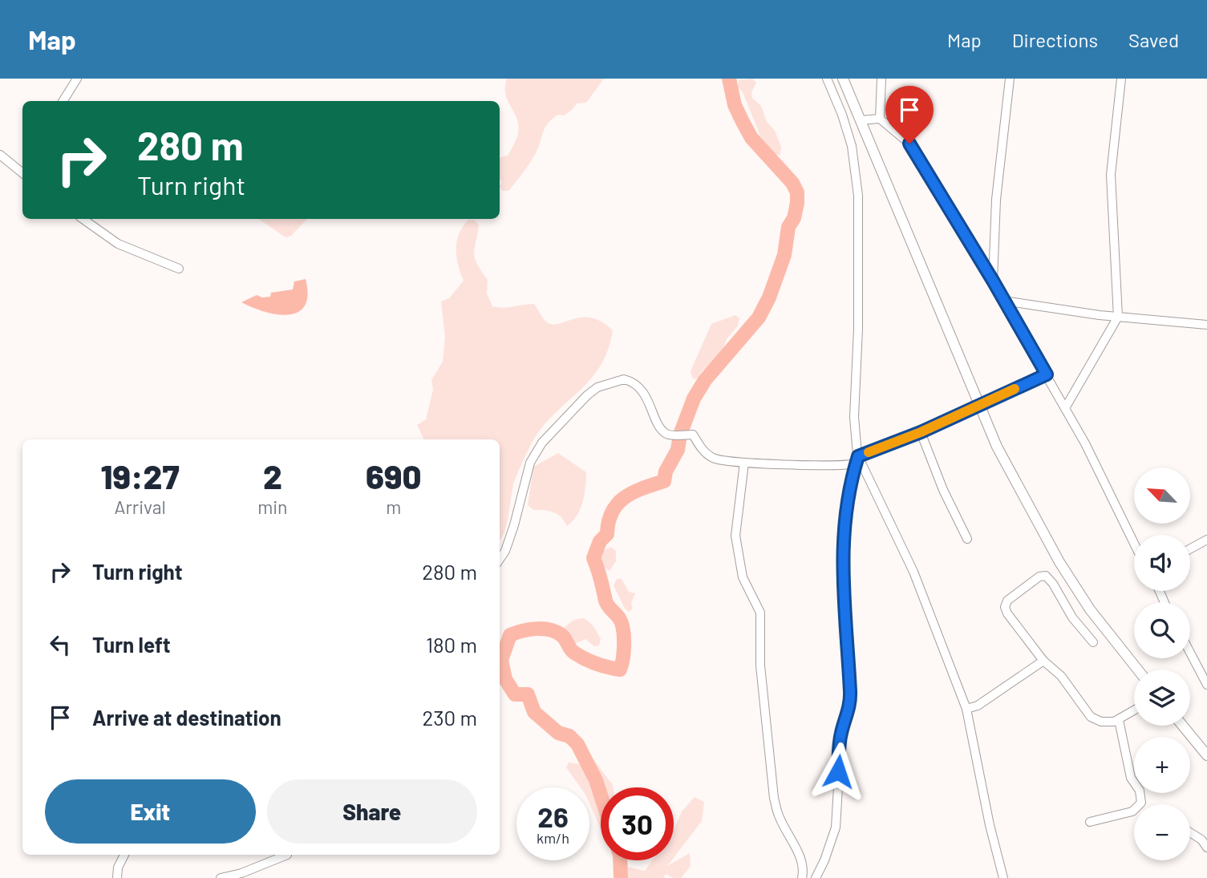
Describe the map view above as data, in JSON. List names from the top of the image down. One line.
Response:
{"north":"top left","page":{"header":"Map","nav":["Map","Directions","Saved"],"turn":["280 m","Turn right"],"eta":["19:27","Arrival","2","min","690","m"],"map_buttons":["+","−"],"list":[{"name":"Turn right","value":"280 m"},{"name":"Turn left","value":"180 m"},{"name":"Arrive at destination","value":"230 m"}],"buttons":["Exit","Share"],"speed":"26 km/h","limit":"30"}}
